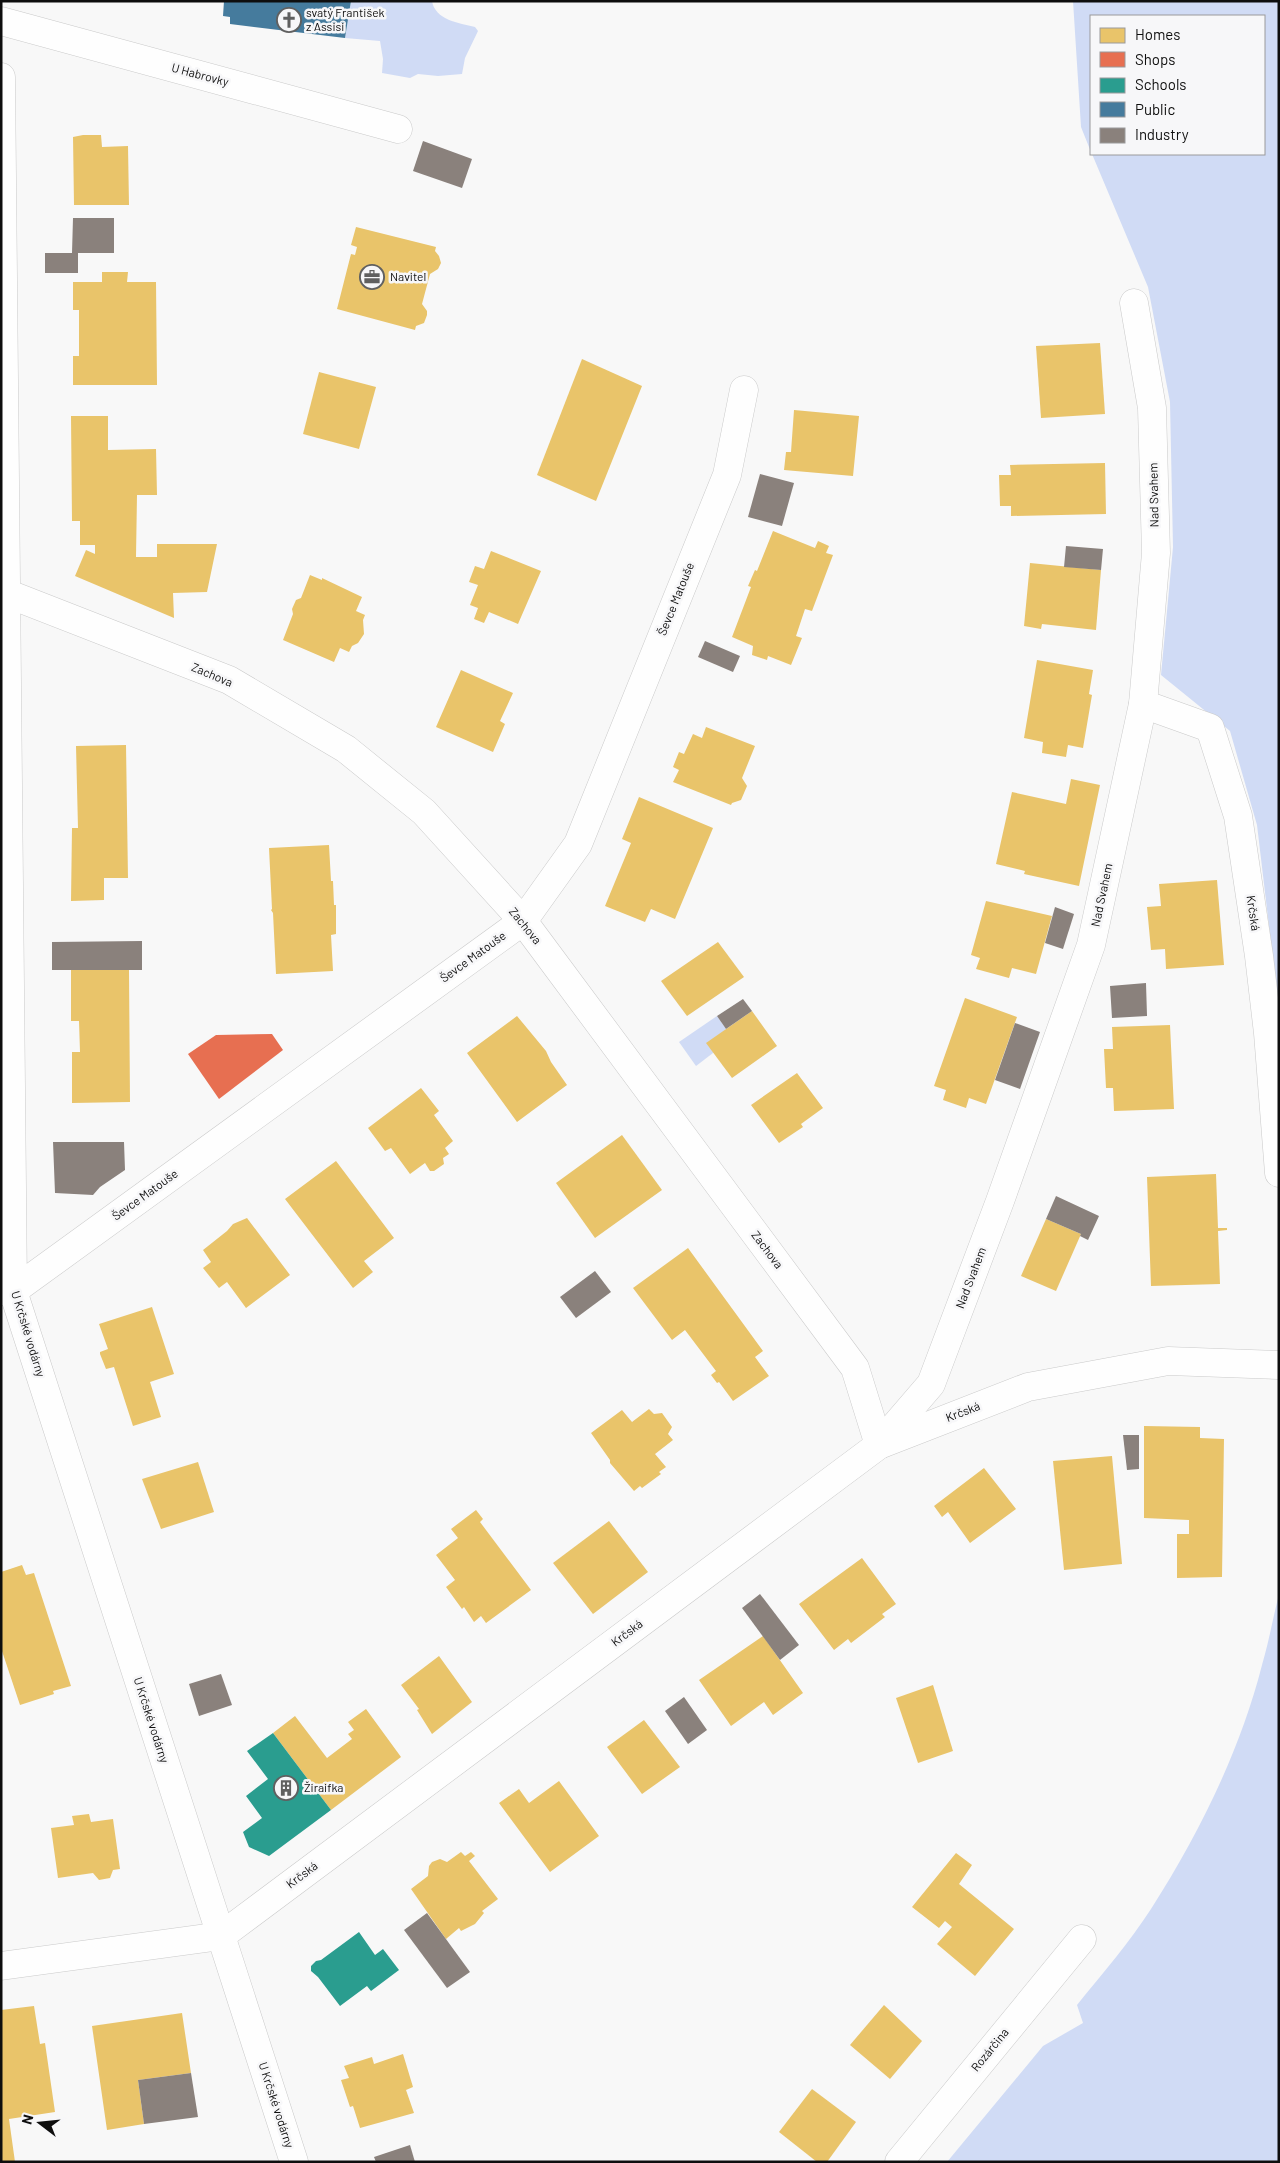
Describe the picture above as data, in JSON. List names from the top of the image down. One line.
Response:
{"streets":{"street":["U Habrovky","Nad Svahem","Ševce Matouše","Zachova","Krčská","U Krčské vodárny","Rozárčina"]},"crossings":[["Nad Svahem","Zachova"],["Nad Svahem","Krčská"],["Ševce Matouše","Zachova"],["Ševce Matouše","U Krčské vodárny"],["Zachova","Krčská"],["Zachova","U Krčské vodárny"],["Krčská","U Krčské vodárny"]],"places":{"church":["svatý František z Assisi"],"office":["Navitel"],"building":["Žiraifka"]},"legend":["Homes","Shops","Schools","Public","Industry"],"north":"left"}
